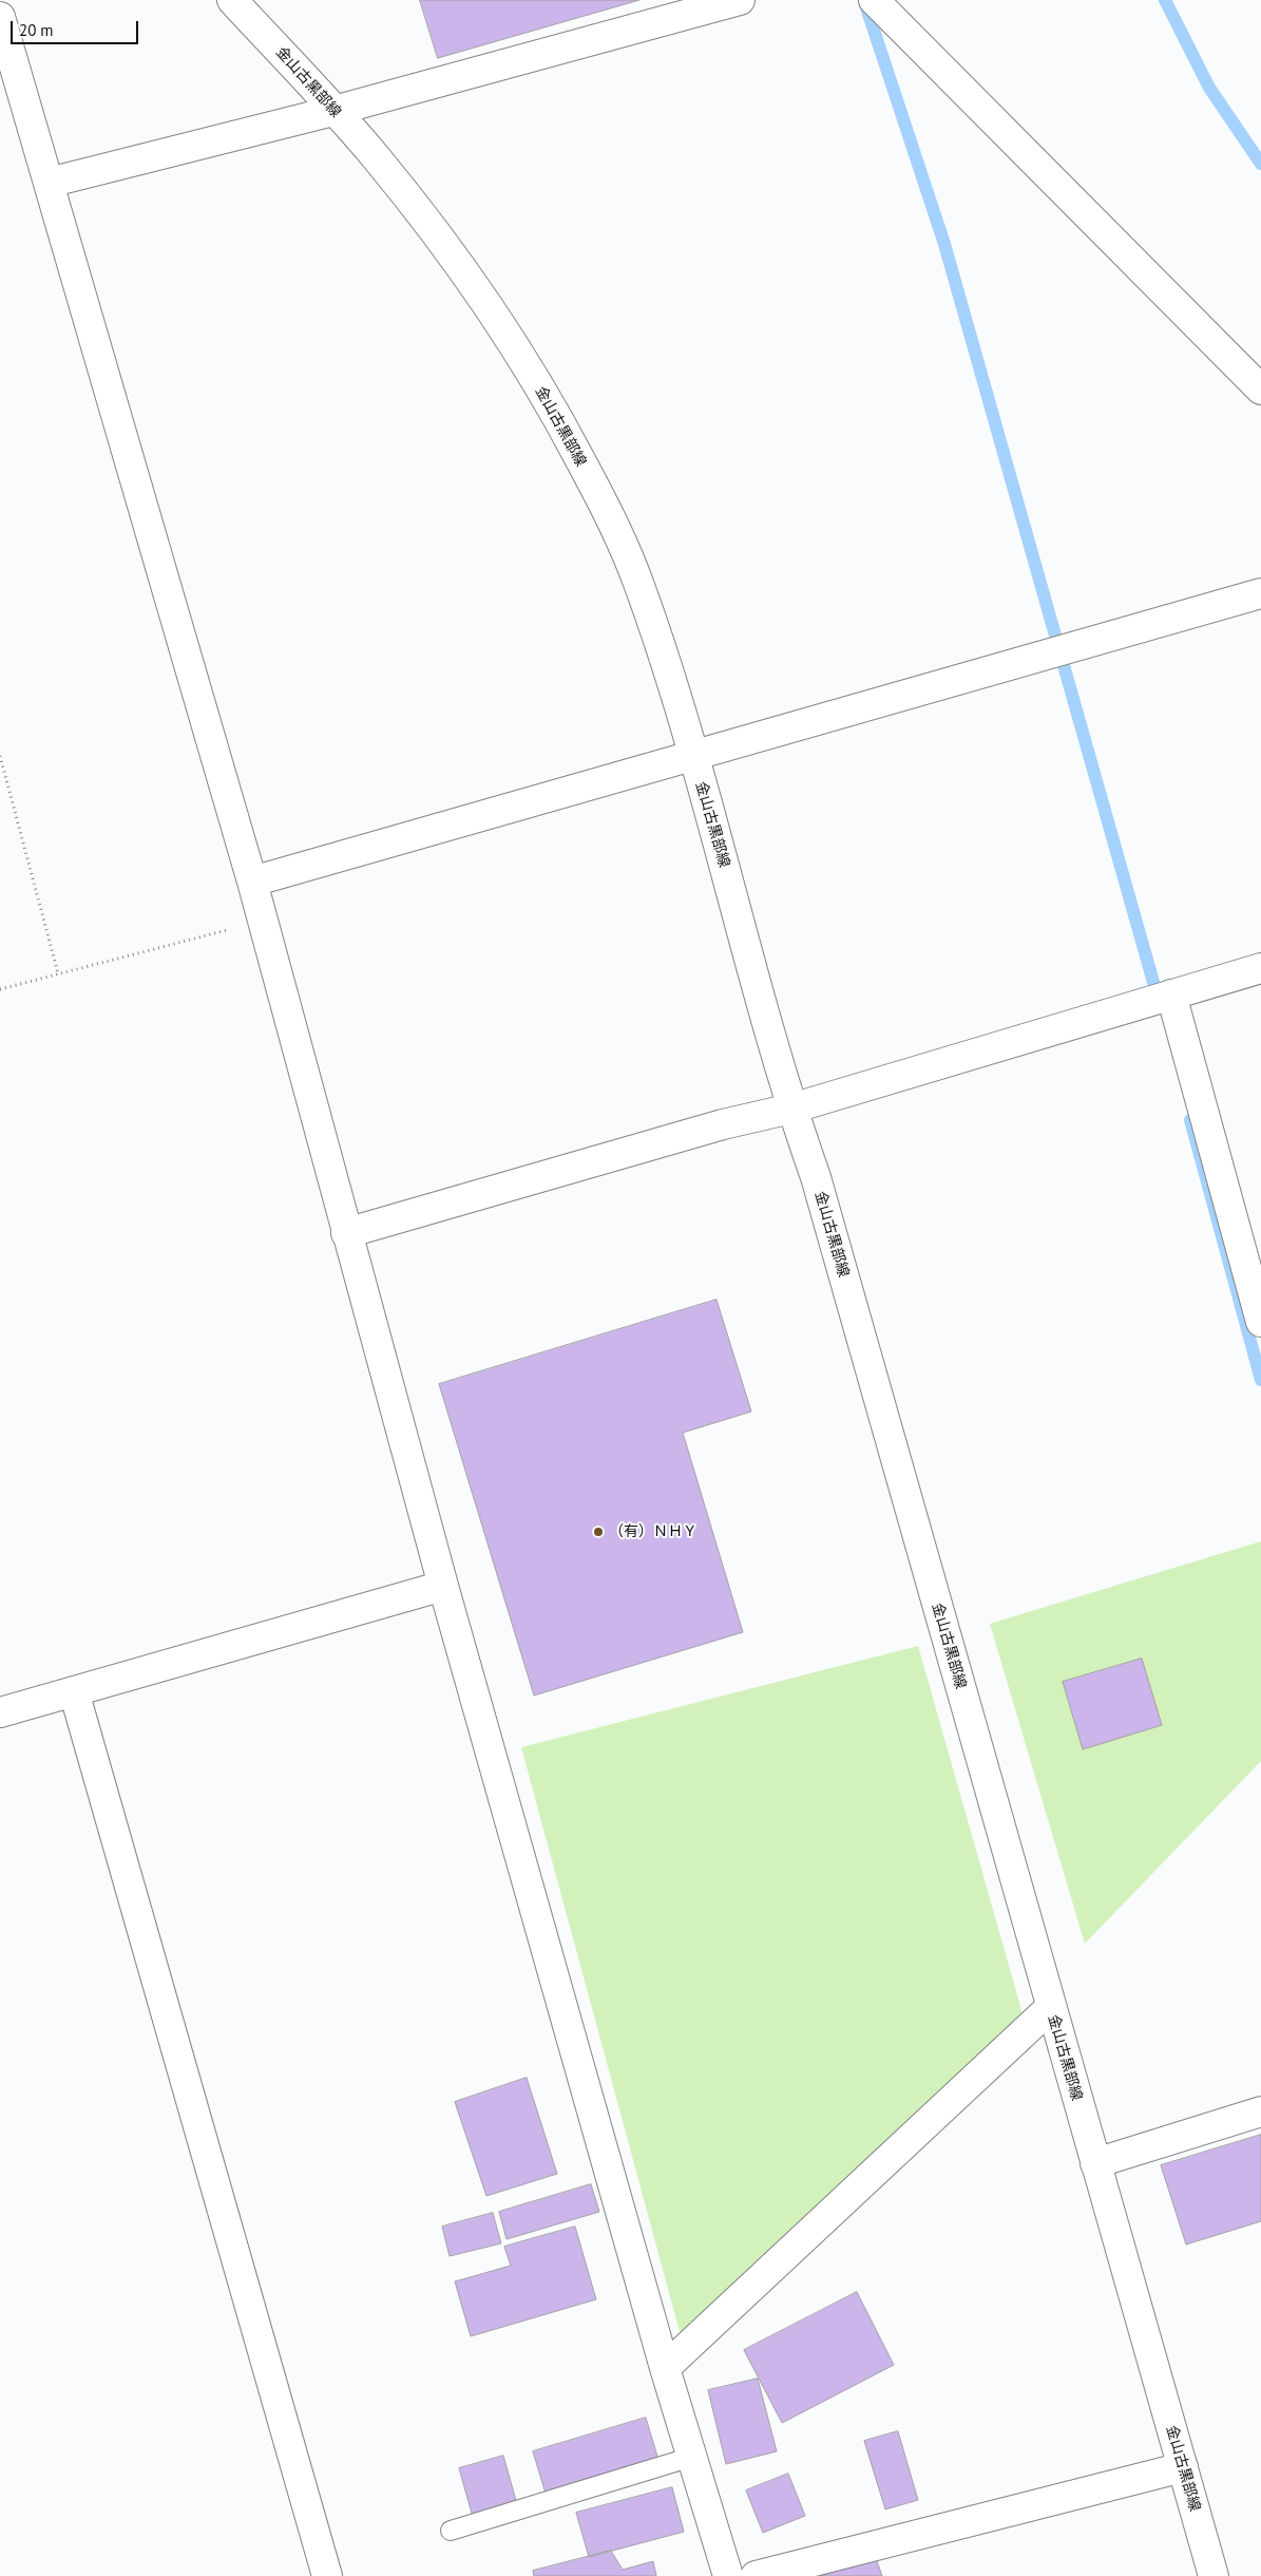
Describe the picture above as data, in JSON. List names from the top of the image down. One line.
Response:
{"streets":{"street":["金山古黒部線"]},"places":["（有）ＮＨＹ"],"scale_bar":"20 m"}
